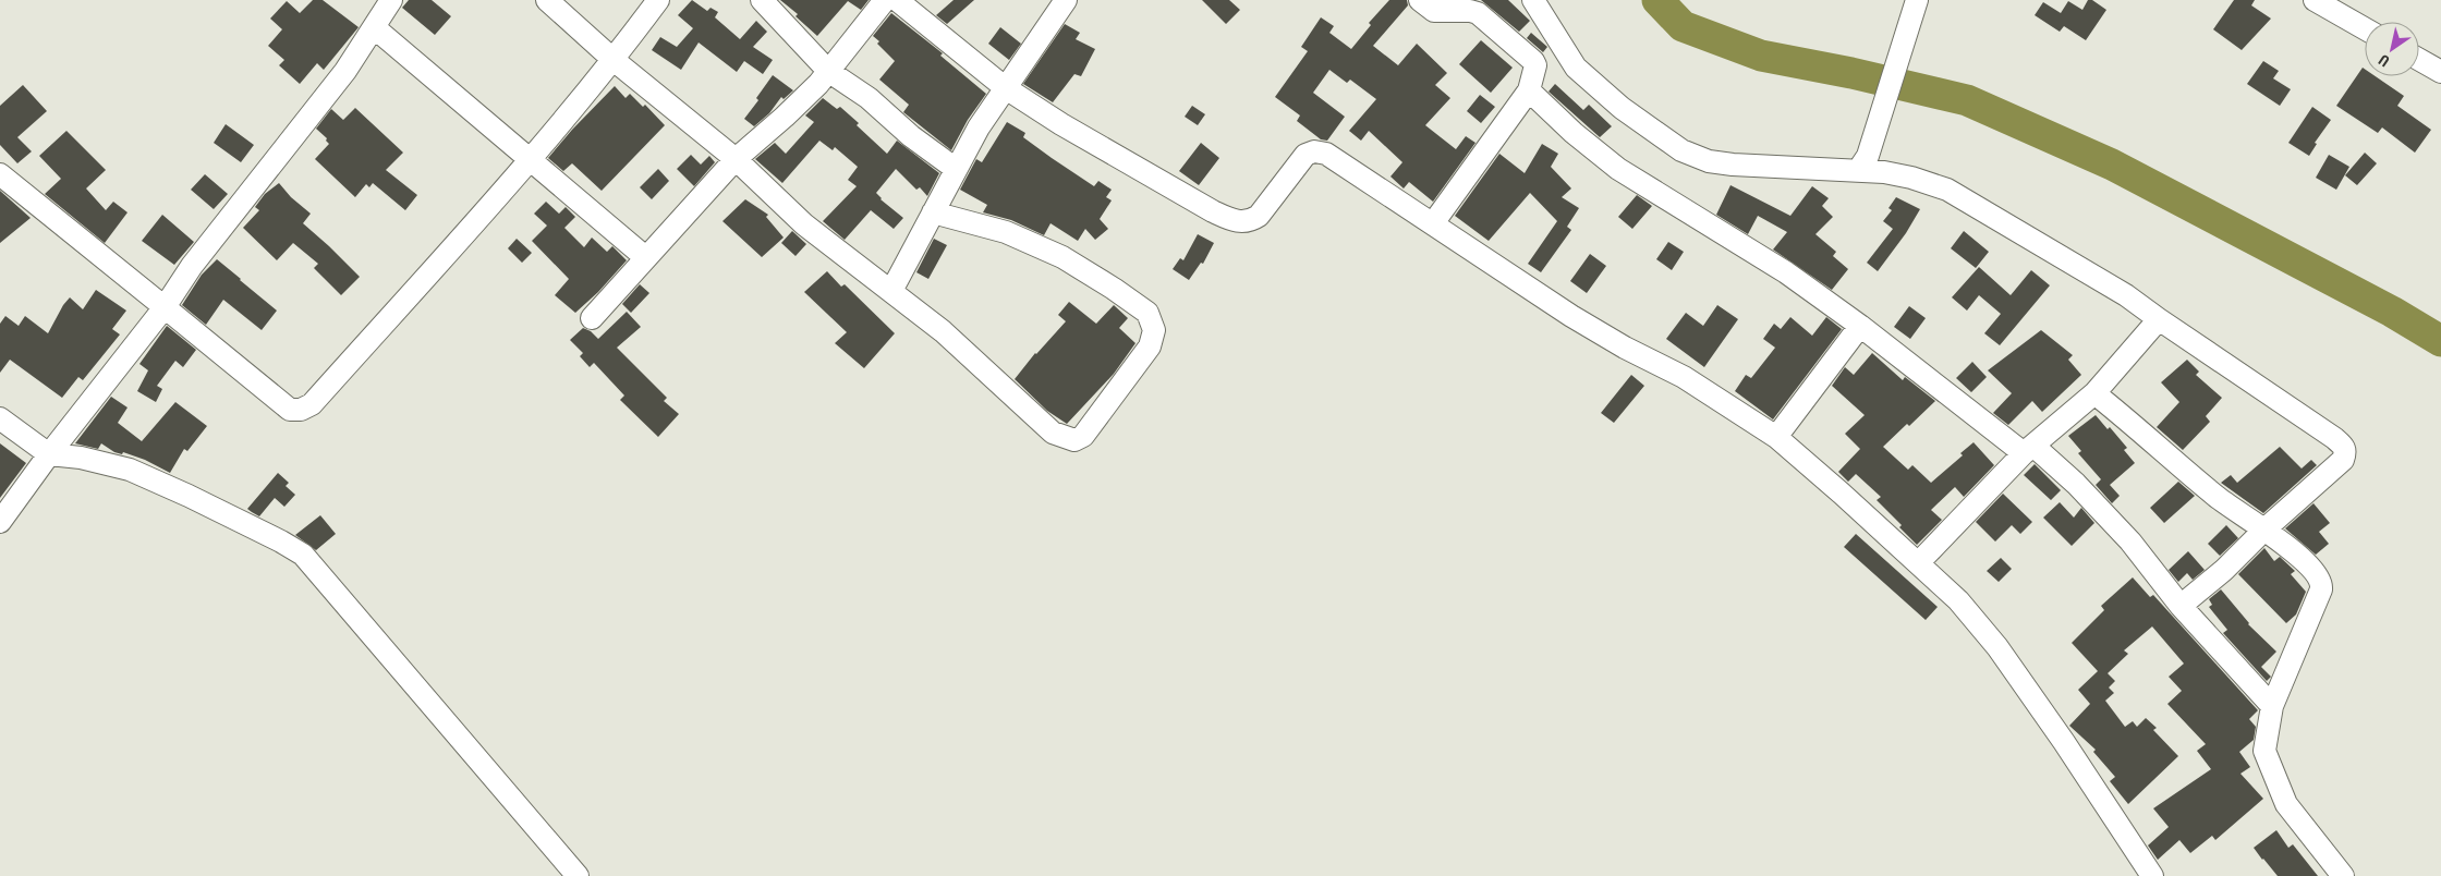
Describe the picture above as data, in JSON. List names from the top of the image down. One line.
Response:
{"north":"bottom left"}
